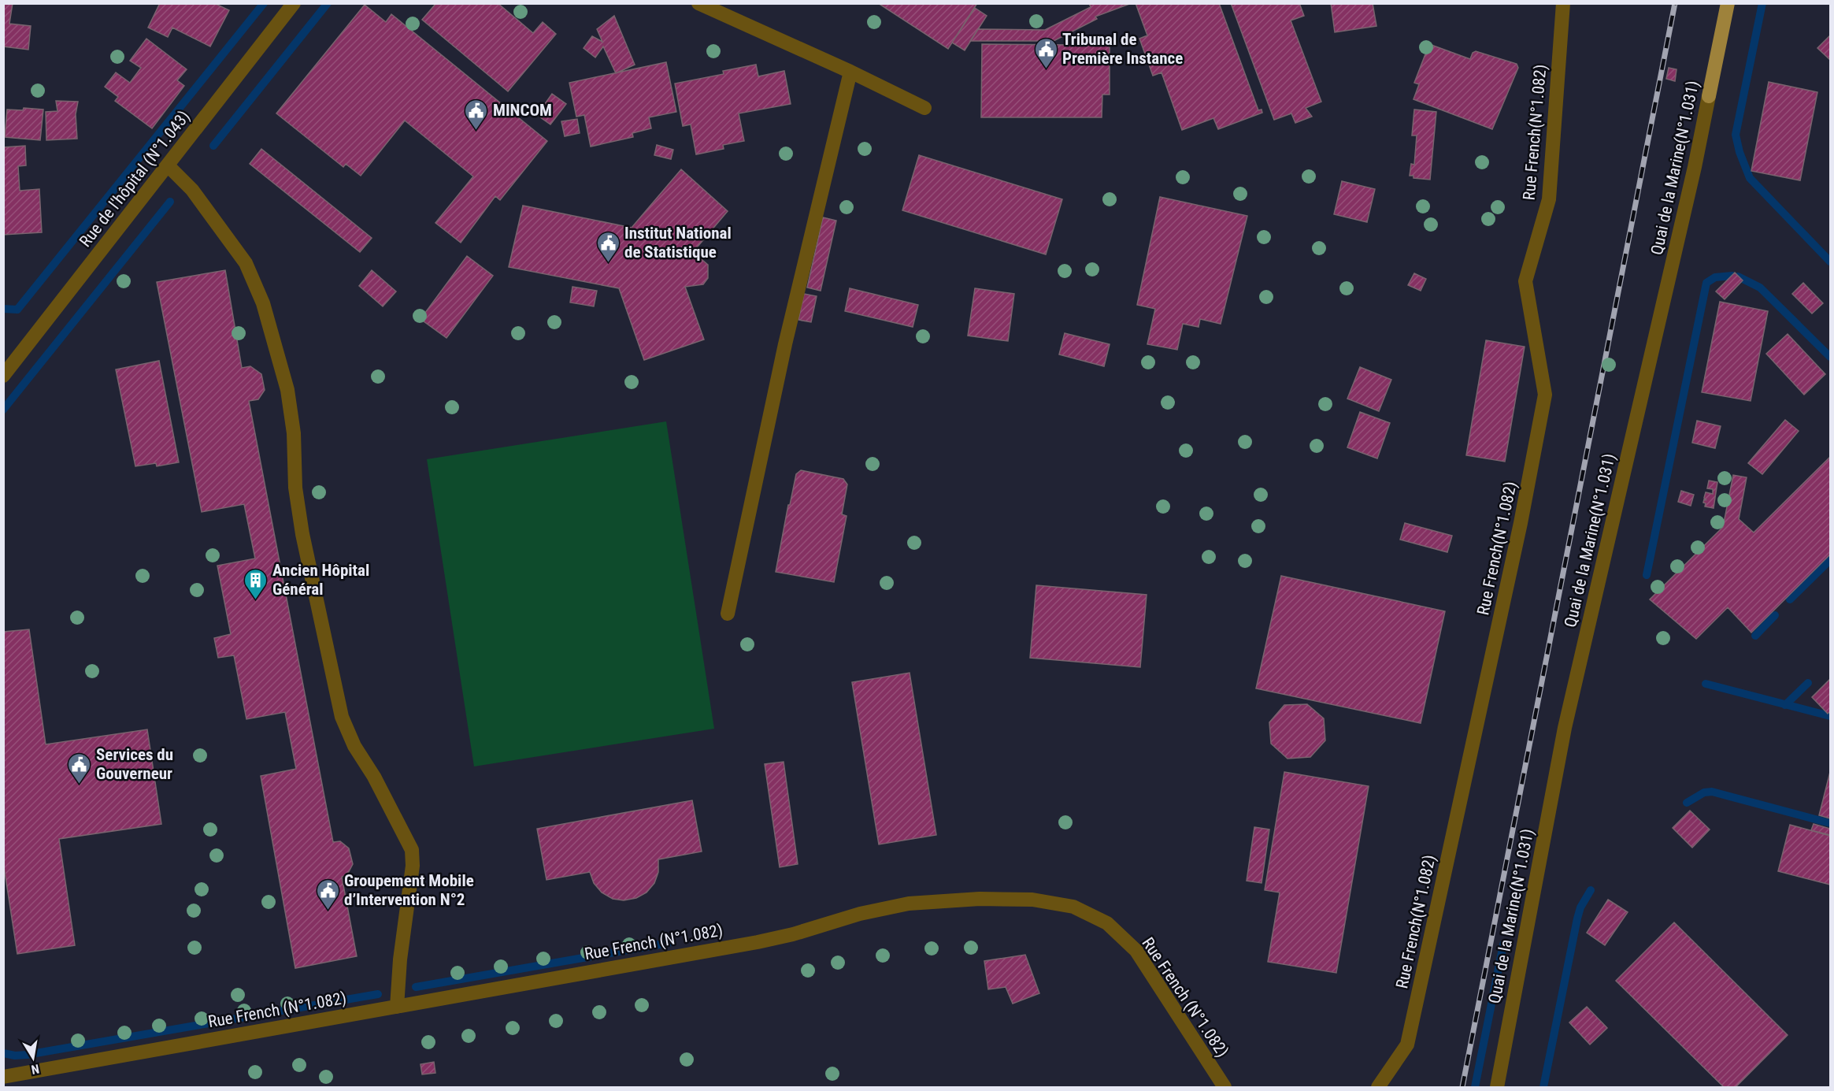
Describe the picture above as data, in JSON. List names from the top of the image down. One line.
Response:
{"streets":{"main road":["Quai de la Marine(N°1.031)"],"street":["Rue French(N°1.082)","Rue de l'hôpital (N°1.043)","Rue French (N°1.082)"]},"places":{"public building":["Tribunal de Première Instance","MINCOM","Institut National de Statistique","Services du Gouverneur","Groupement Mobile d’Intervention N°2"],"building":["Ancien Hôpital Général"]},"north":"bottom"}
